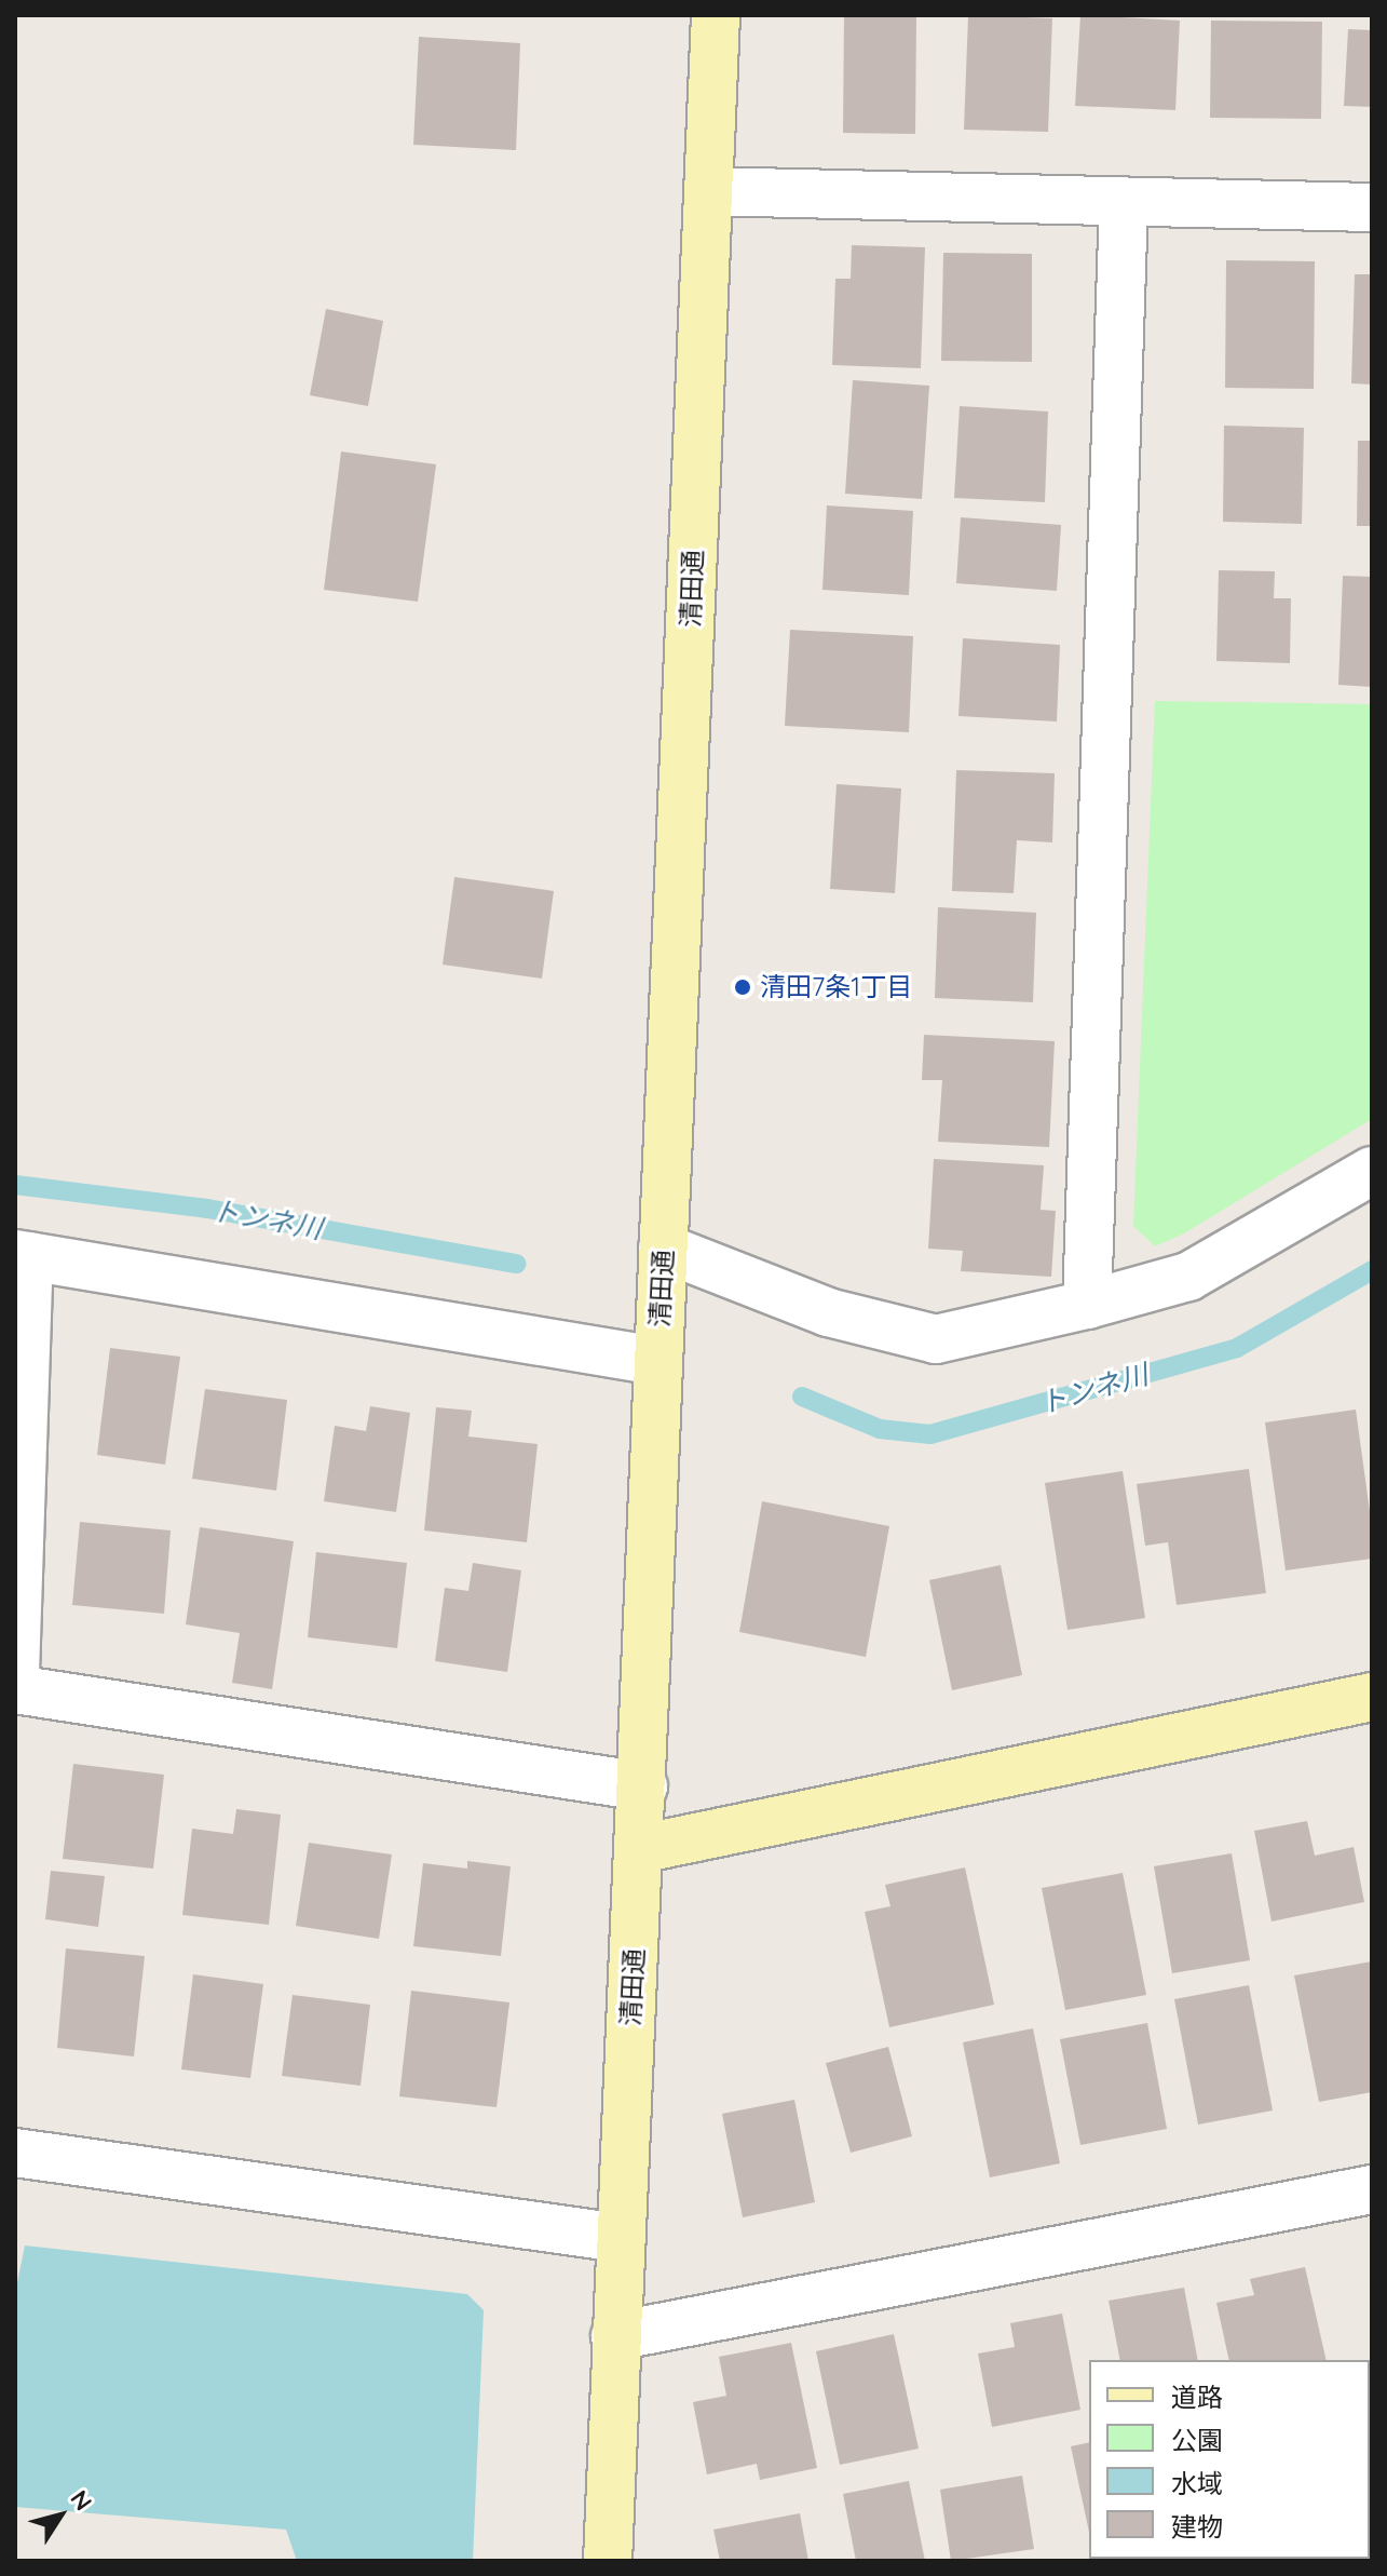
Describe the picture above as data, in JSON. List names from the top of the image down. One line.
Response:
{"streets":{"street":["清田通"]},"water":["トンネ川"],"places":["清田7条1丁目"],"legend":["道路","公園","水域","建物"],"north":"top right"}
